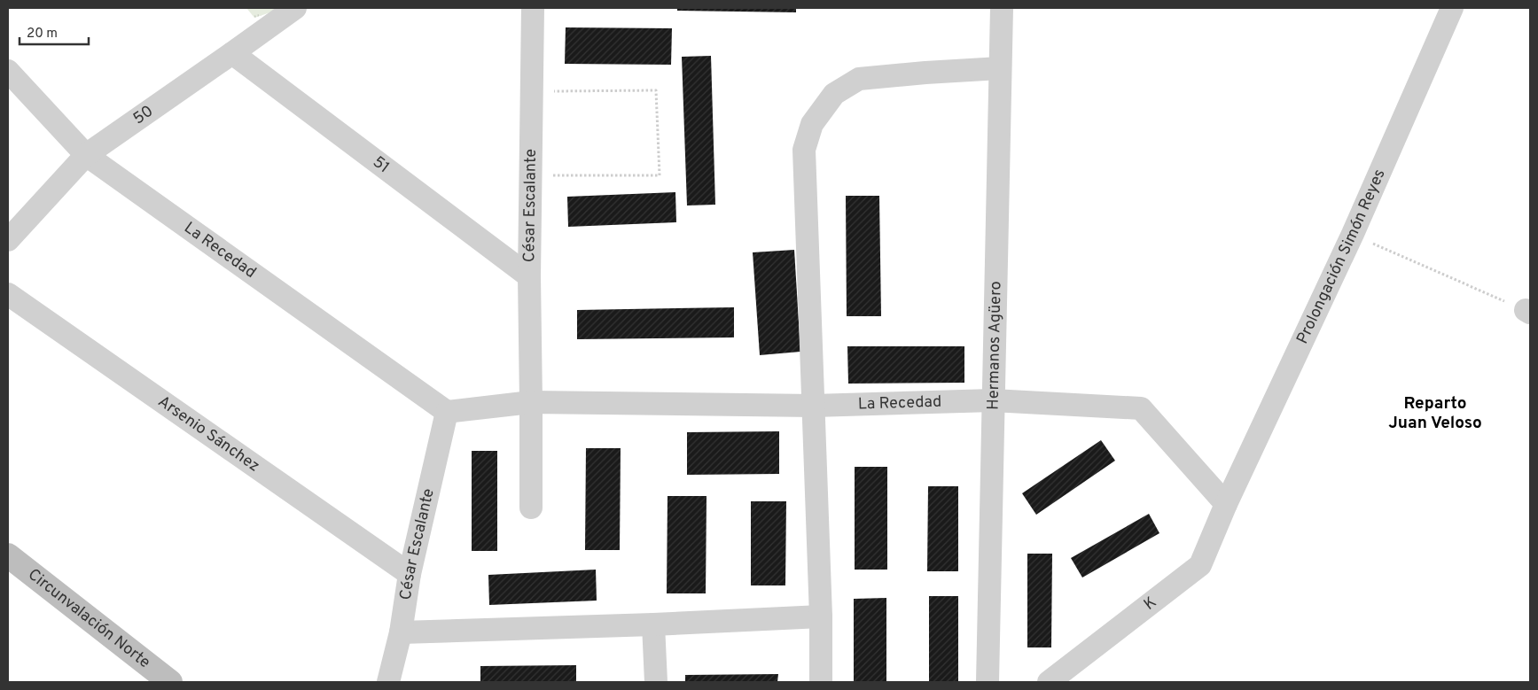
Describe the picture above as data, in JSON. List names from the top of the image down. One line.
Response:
{"streets":{"street":["50","51","César Escalante","La Recedad","Prolongación Simón Reyes","Hermanos Agüero","Arsenio Sánchez","K","Circunvalación Norte"]},"crossings":[["50","51"],["50","La Recedad"],["51","César Escalante"],["César Escalante","La Recedad"],["César Escalante","Arsenio Sánchez"],["La Recedad","Prolongación Simón Reyes"],["La Recedad","Hermanos Agüero"],["La Recedad","K"],["Prolongación Simón Reyes","K"]],"districts":["Reparto Juan Veloso"],"scale_bar":"20 m"}
